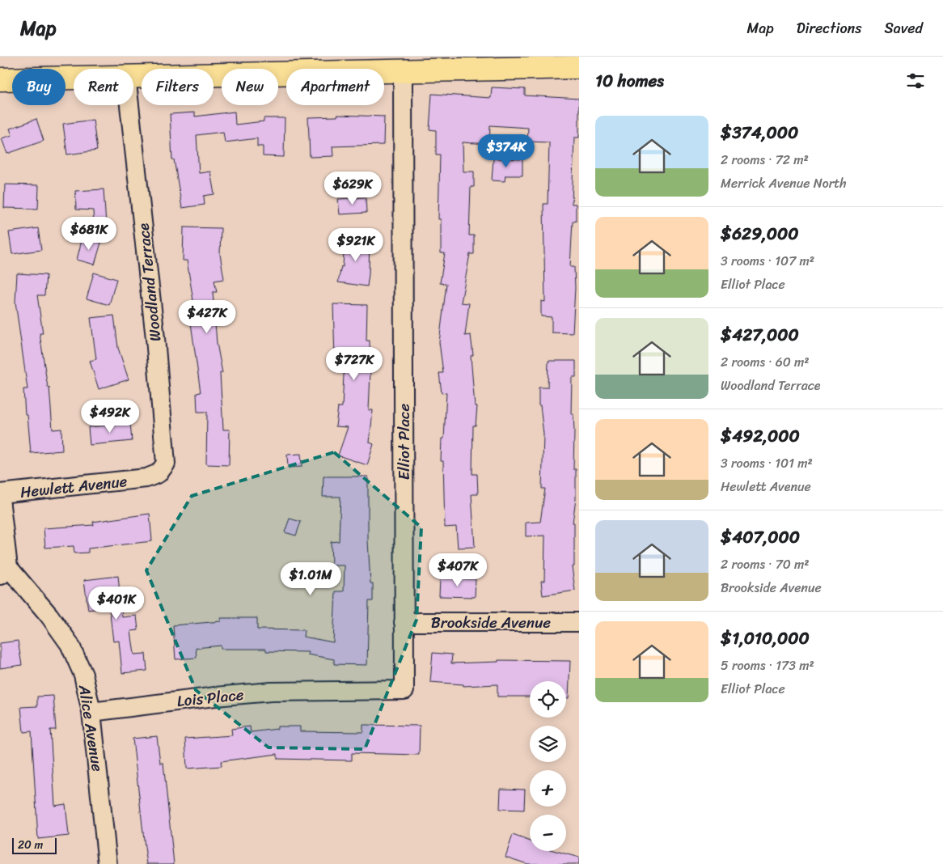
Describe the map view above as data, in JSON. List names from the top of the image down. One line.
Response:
{"streets":{"street":["Woodland Terrace","Elliot Place","Hewlett Avenue","Brookside Avenue","Lois Place","Alice Avenue"]},"crossings":[["Woodland Terrace","Hewlett Avenue"],["Elliot Place","Brookside Avenue"],["Elliot Place","Lois Place"],["Lois Place","Alice Avenue"]],"scale_bar":"20 m","page":{"header":"Map","nav":["Map","Directions","Saved"],"heading":"10 homes","chip":["Buy","Rent","Filters","New","Apartment"],"list":[{"name":"$374,000","note":"2 rooms · 72 m² · Merrick Avenue North"},{"name":"$629,000","note":"3 rooms · 107 m² · Elliot Place"},{"name":"$427,000","note":"2 rooms · 60 m² · Woodland Terrace"},{"name":"$492,000","note":"3 rooms · 101 m² · Hewlett Avenue"},{"name":"$407,000","note":"2 rooms · 70 m² · Brookside Avenue"},{"name":"$1,010,000","note":"5 rooms · 173 m² · Elliot Place"}],"price":["$374K","$629K","$681K","$921K","$427K","$727K","$492K","$407K","$1.01M","$401K"],"map_buttons":["+","−"],"scale":"20 m"}}
